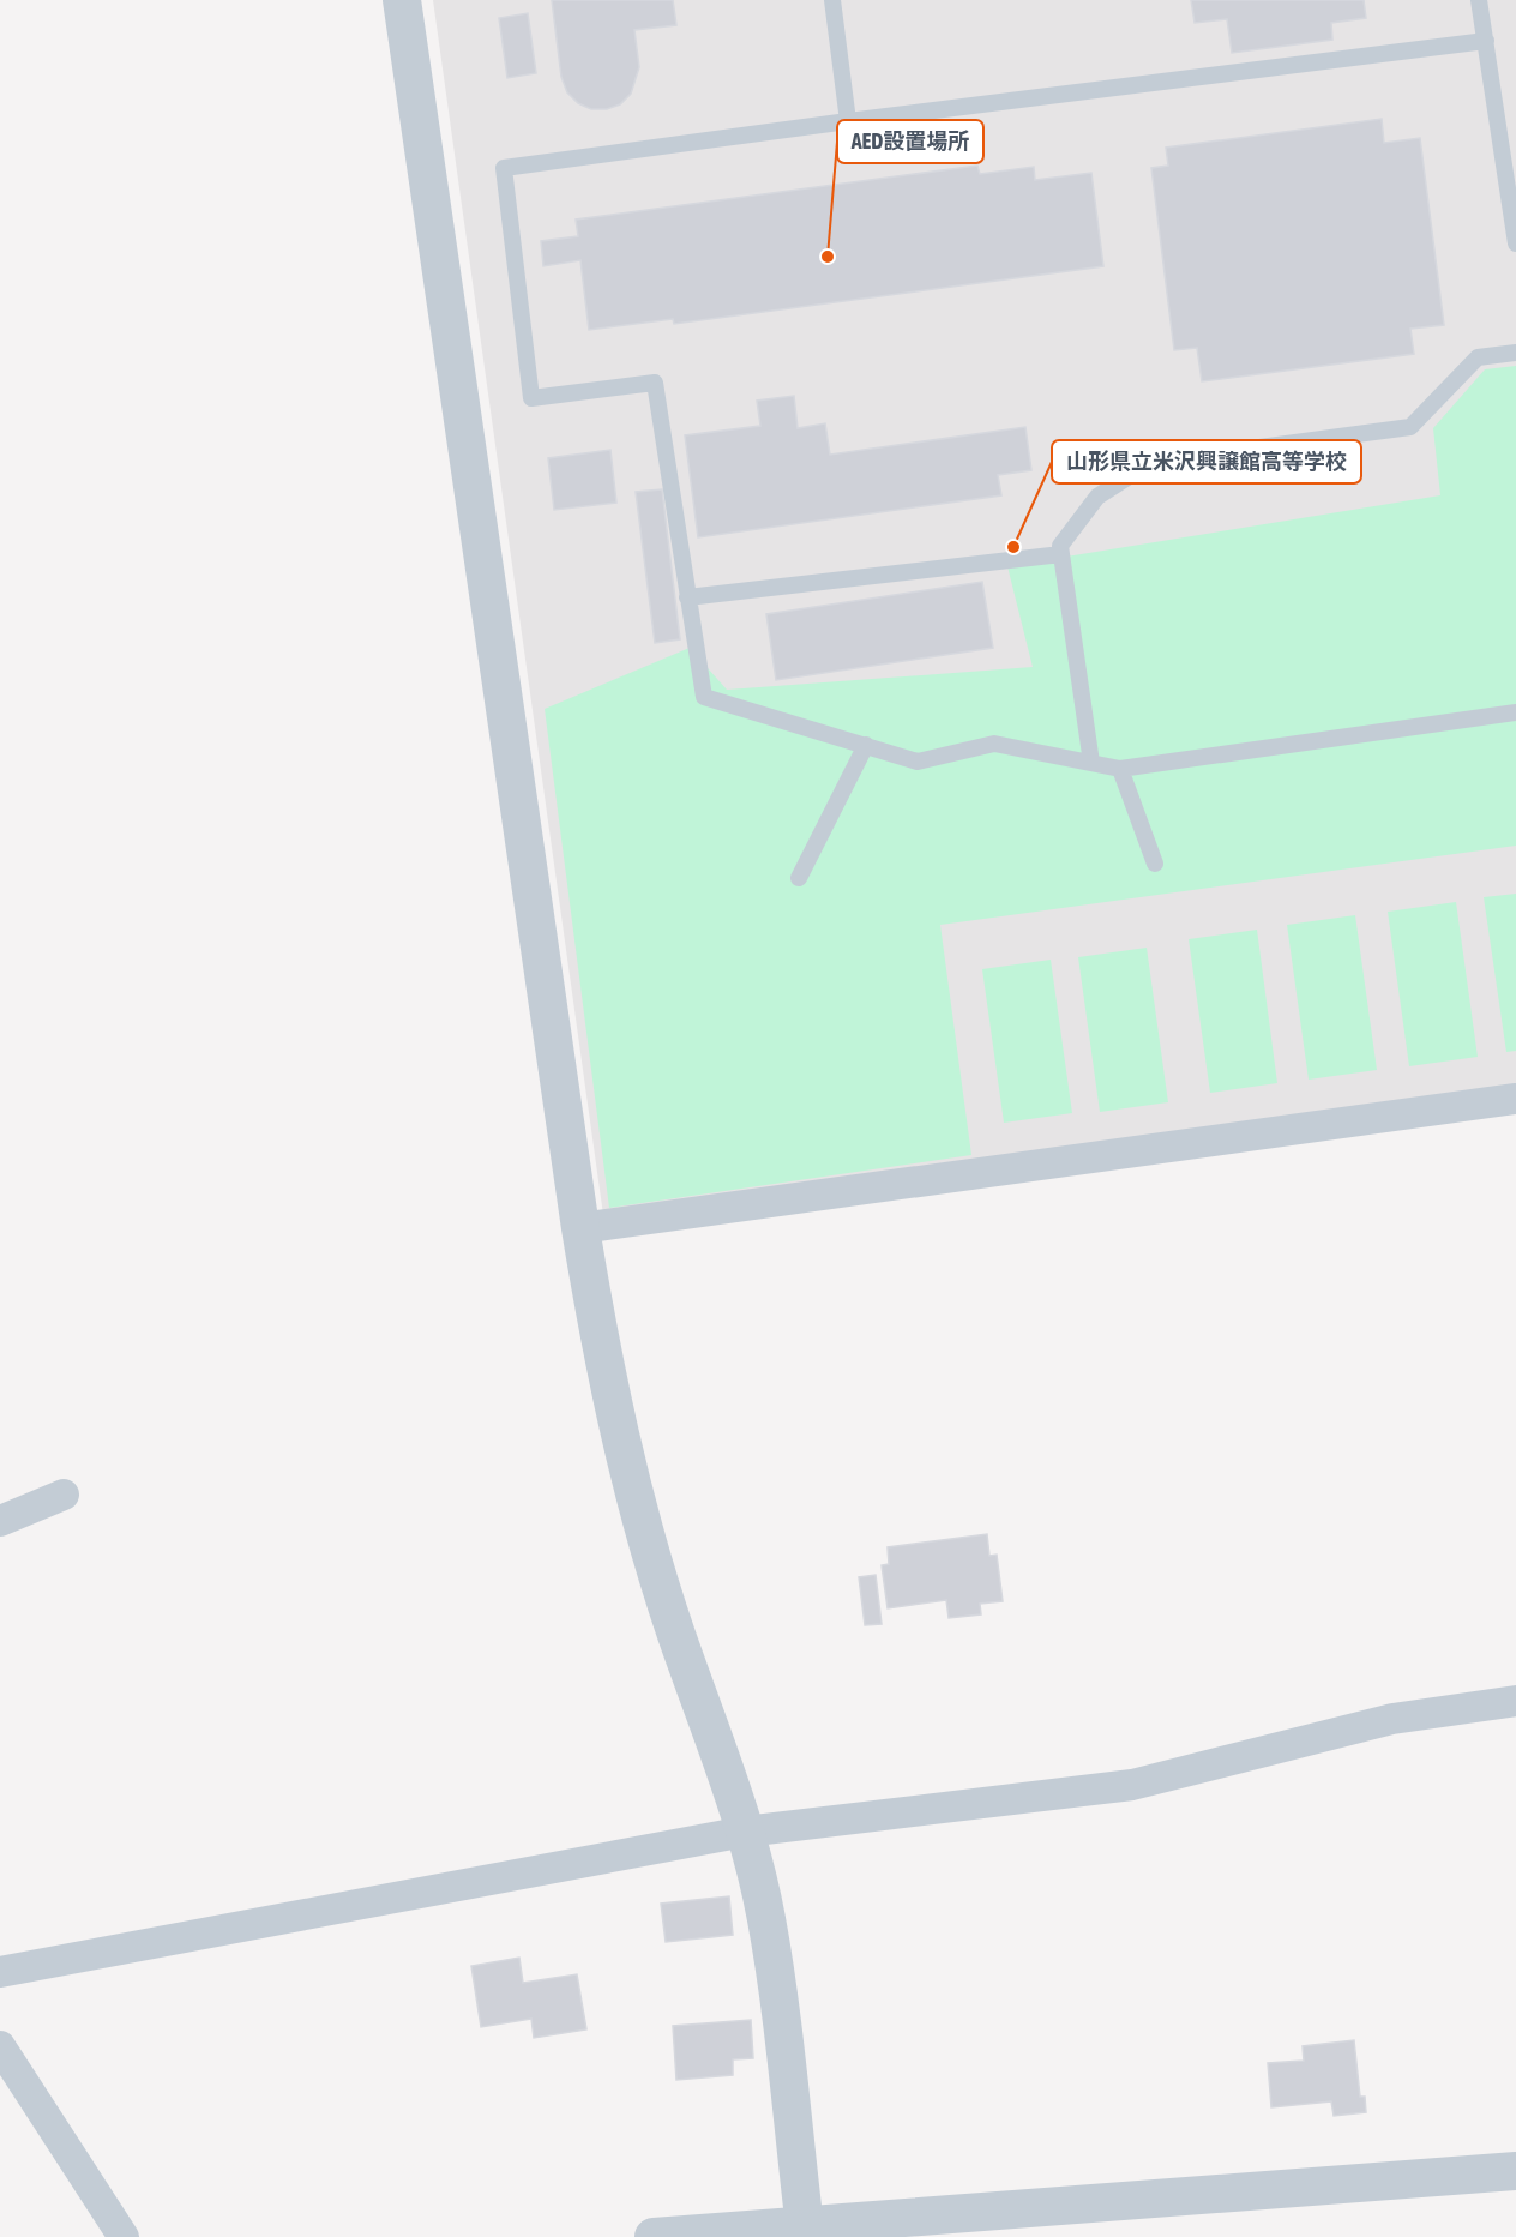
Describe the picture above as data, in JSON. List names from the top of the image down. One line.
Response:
{"places":["AED設置場所","山形県立米沢興譲館高等学校"]}
